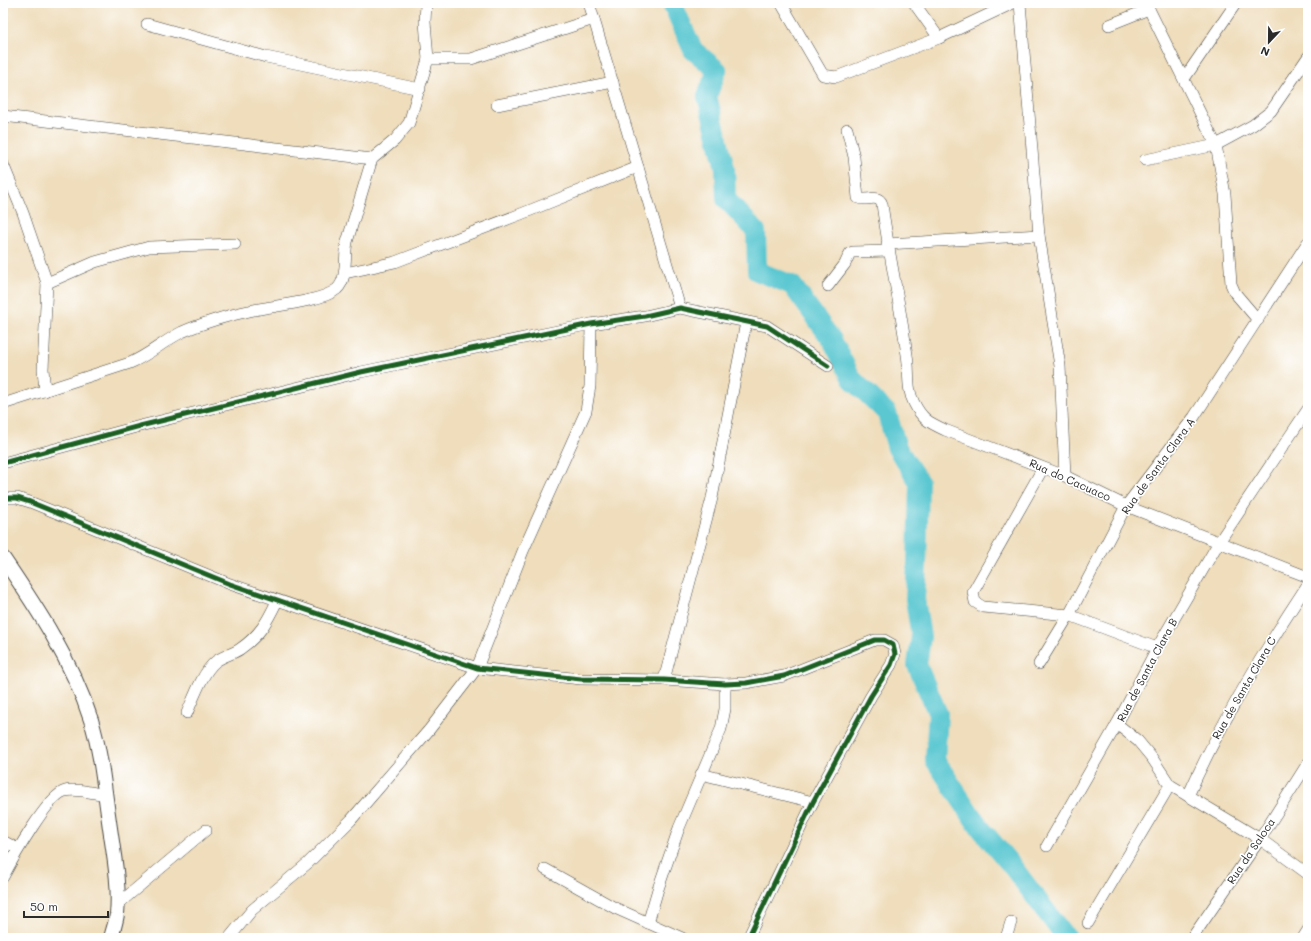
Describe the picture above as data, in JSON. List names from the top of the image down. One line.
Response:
{"streets":{"street":["Rua de Santa Clara A","Rua do Cacuaco","Rua de Santa Clara B","Rua de Santa Clara C","Rua da Saloca"]},"crossings":[["Rua de Santa Clara A","Rua do Cacuaco"],["Rua do Cacuaco","Rua de Santa Clara B"],["Rua de Santa Clara B","Rua de Santa Clara C"],["Rua de Santa Clara B","Rua da Saloca"]],"scale_bar":"50 m","north":"bottom"}
